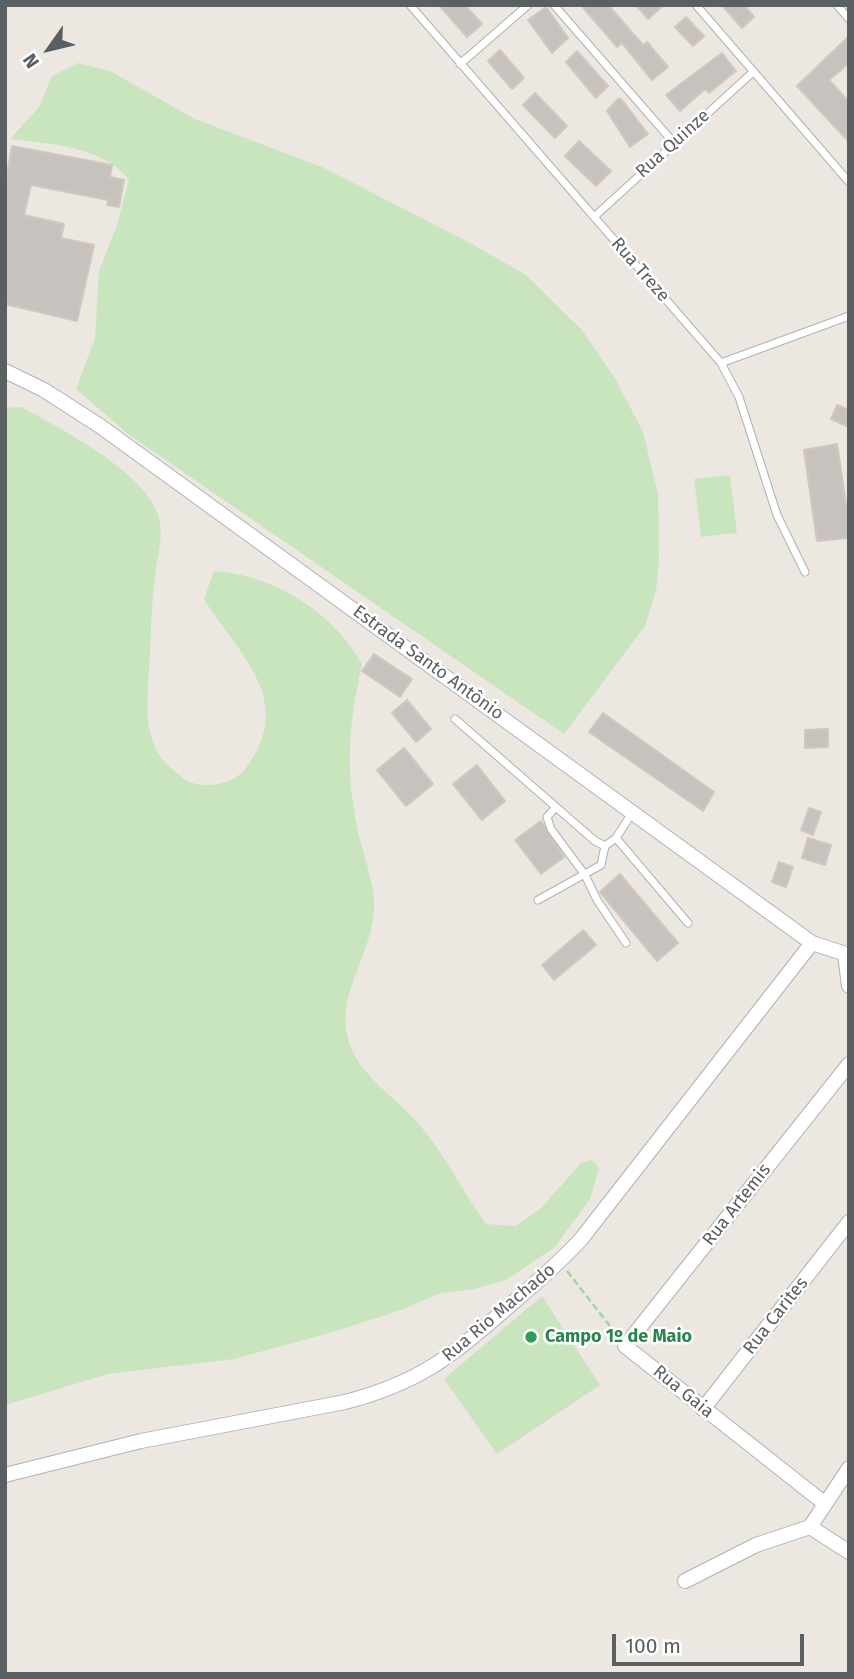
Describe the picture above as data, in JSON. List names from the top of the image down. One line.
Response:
{"streets":{"street":["Estrada Santo Antônio","Rua Artemis","Rua Rio Machado","Rua Carites","Rua Gaia"],"lane":["Rua Quinze","Rua Treze"]},"crossings":[["Rua Quinze","Rua Treze"],["Estrada Santo Antônio","Rua Rio Machado"],["Rua Artemis","Rua Gaia"],["Rua Carites","Rua Gaia"]],"places":["Campo 1º de Maio"],"scale_bar":"100 m","north":"bottom left"}
